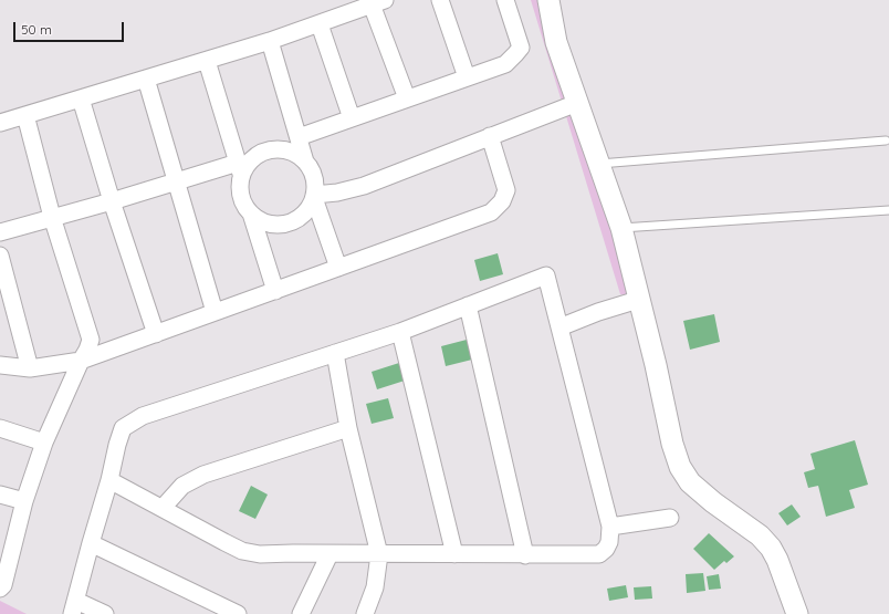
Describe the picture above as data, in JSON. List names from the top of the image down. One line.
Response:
{"scale_bar":"50 m"}
